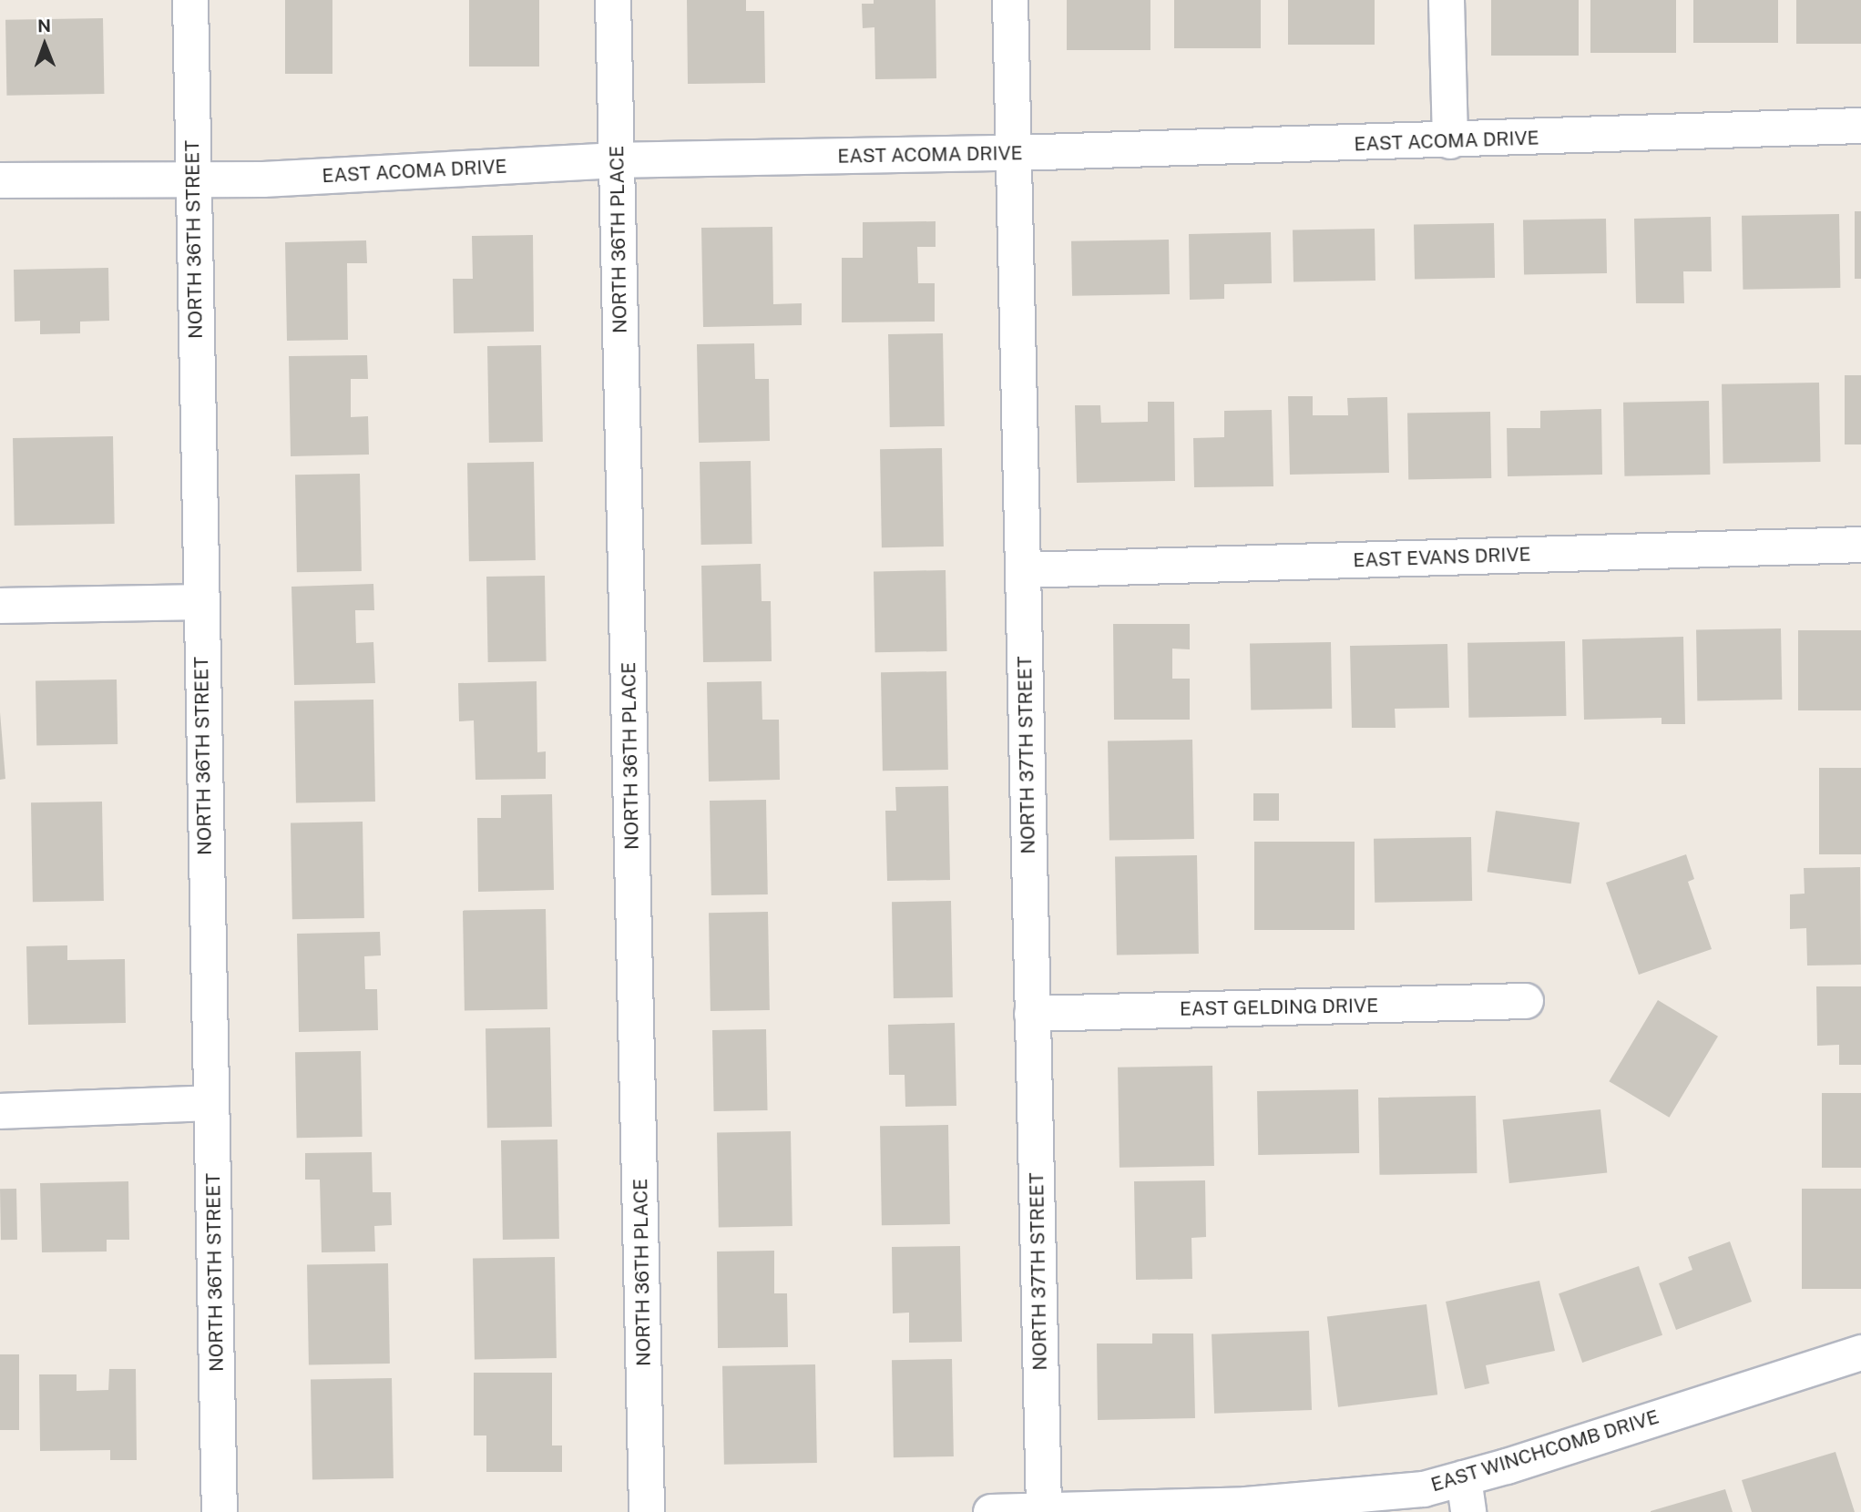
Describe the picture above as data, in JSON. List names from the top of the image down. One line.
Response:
{"streets":{"street":["EAST ACOMA DRIVE","NORTH 36TH STREET","NORTH 36TH PLACE","EAST EVANS DRIVE","NORTH 37TH STREET","EAST GELDING DRIVE","EAST WINCHCOMB DRIVE"]},"crossings":[["EAST ACOMA DRIVE","NORTH 36TH STREET"],["EAST ACOMA DRIVE","NORTH 36TH PLACE"],["EAST ACOMA DRIVE","NORTH 37TH STREET"],["EAST EVANS DRIVE","NORTH 37TH STREET"],["NORTH 37TH STREET","EAST GELDING DRIVE"],["NORTH 37TH STREET","EAST WINCHCOMB DRIVE"]],"north":"top"}
